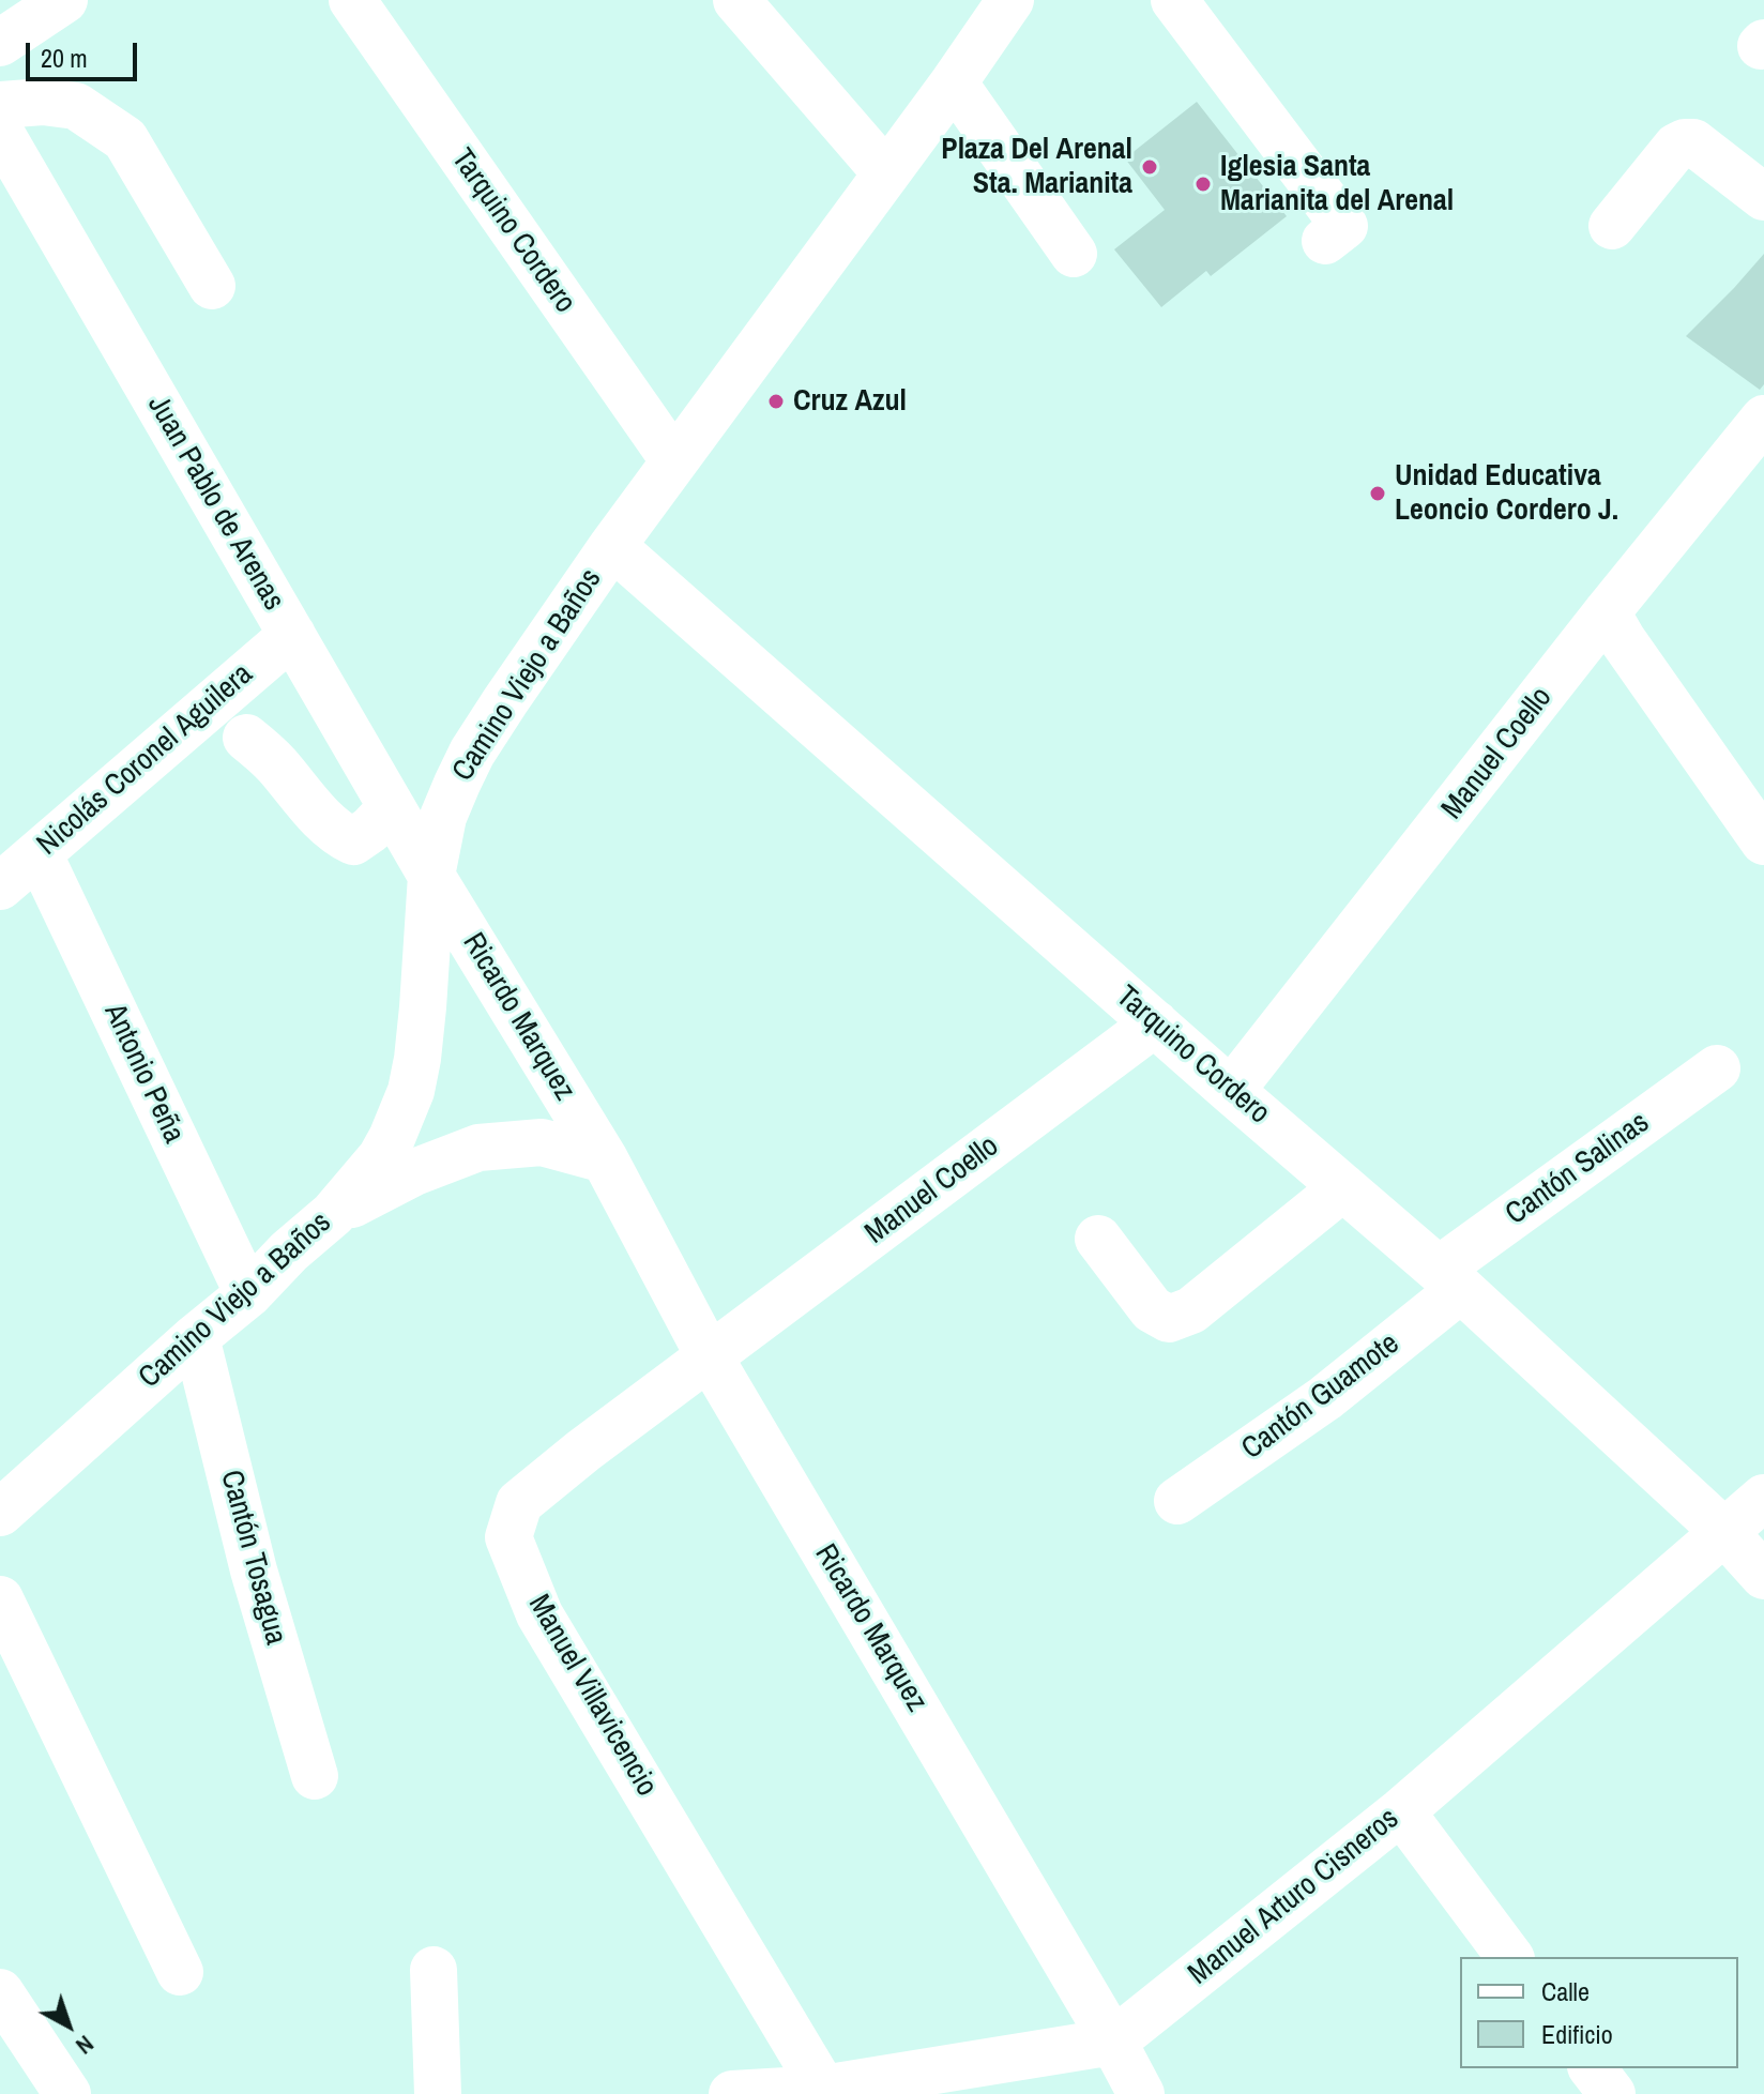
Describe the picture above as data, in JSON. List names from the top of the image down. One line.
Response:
{"streets":{"street":["Tarquino Cordero","Juan Pablo de Arenas","Camino Viejo a Baños","Manuel Coello","Nicolás Coronel Aguilera","Ricardo Marquez","Antonio Peña","Cantón Salinas","Cantón Guamote","Cantón Tosagua","Manuel Villavicencio","Manuel Arturo Cisneros"]},"crossings":[["Tarquino Cordero","Camino Viejo a Baños"],["Tarquino Cordero","Manuel Coello"],["Tarquino Cordero","Cantón Salinas"],["Tarquino Cordero","Cantón Guamote"],["Tarquino Cordero","Manuel Arturo Cisneros"],["Juan Pablo de Arenas","Camino Viejo a Baños"],["Juan Pablo de Arenas","Nicolás Coronel Aguilera"],["Juan Pablo de Arenas","Ricardo Marquez"],["Camino Viejo a Baños","Ricardo Marquez"],["Camino Viejo a Baños","Antonio Peña"],["Camino Viejo a Baños","Cantón Tosagua"],["Manuel Coello","Ricardo Marquez"],["Manuel Coello","Manuel Villavicencio"],["Nicolás Coronel Aguilera","Antonio Peña"],["Ricardo Marquez","Manuel Villavicencio"],["Ricardo Marquez","Manuel Arturo Cisneros"],["Cantón Salinas","Cantón Guamote"],["Manuel Villavicencio","Manuel Arturo Cisneros"]],"places":["Plaza Del Arenal Sta. Marianita","Iglesia Santa Marianita del Arenal","Cruz Azul","Unidad Educativa Leoncio Cordero J."],"legend":["Calle","Edificio"],"scale_bar":"20 m","north":"bottom right"}
